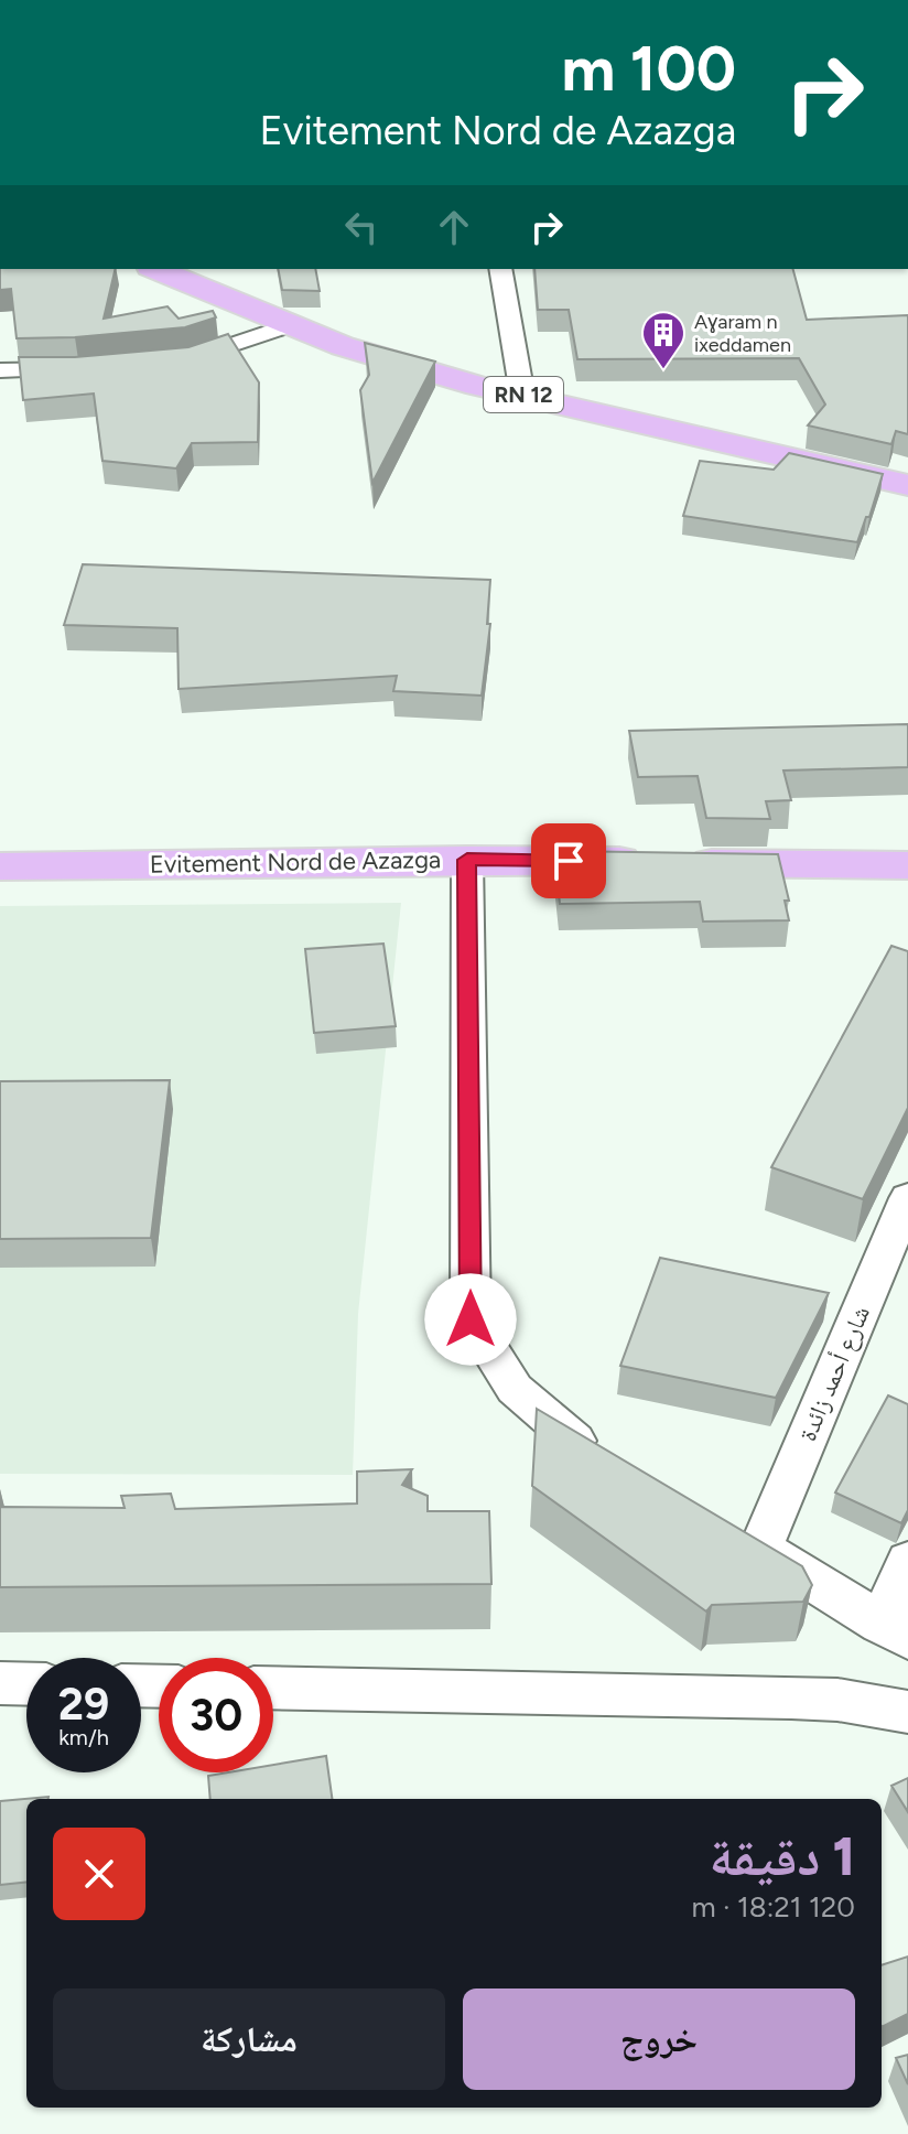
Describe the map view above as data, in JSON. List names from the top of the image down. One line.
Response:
{"streets":{"main road":["RN 12","Evitement Nord de Azazga"],"street":["شارع أحمد زائدة"]},"places":{"building":["Aɣaram n ixeddamen"]},"page":{"turn":["100 m","Evitement Nord de Azazga"],"speed":"29 km/h","limit":"30","heading":["1 دقيقة","120 m · 18:21"],"buttons":["خروج","مشاركة"]}}
